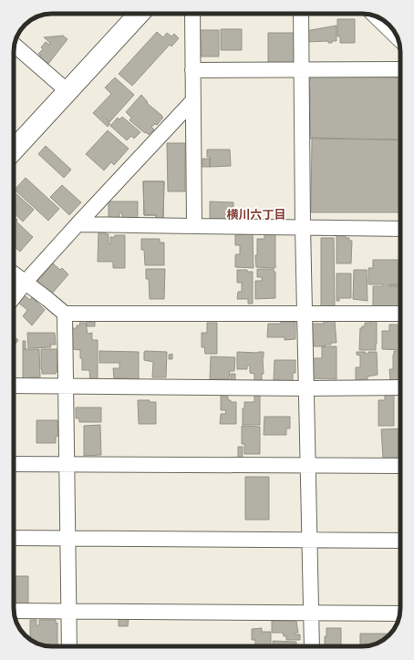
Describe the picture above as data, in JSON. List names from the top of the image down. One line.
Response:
{"districts":["横川六丁目"]}
